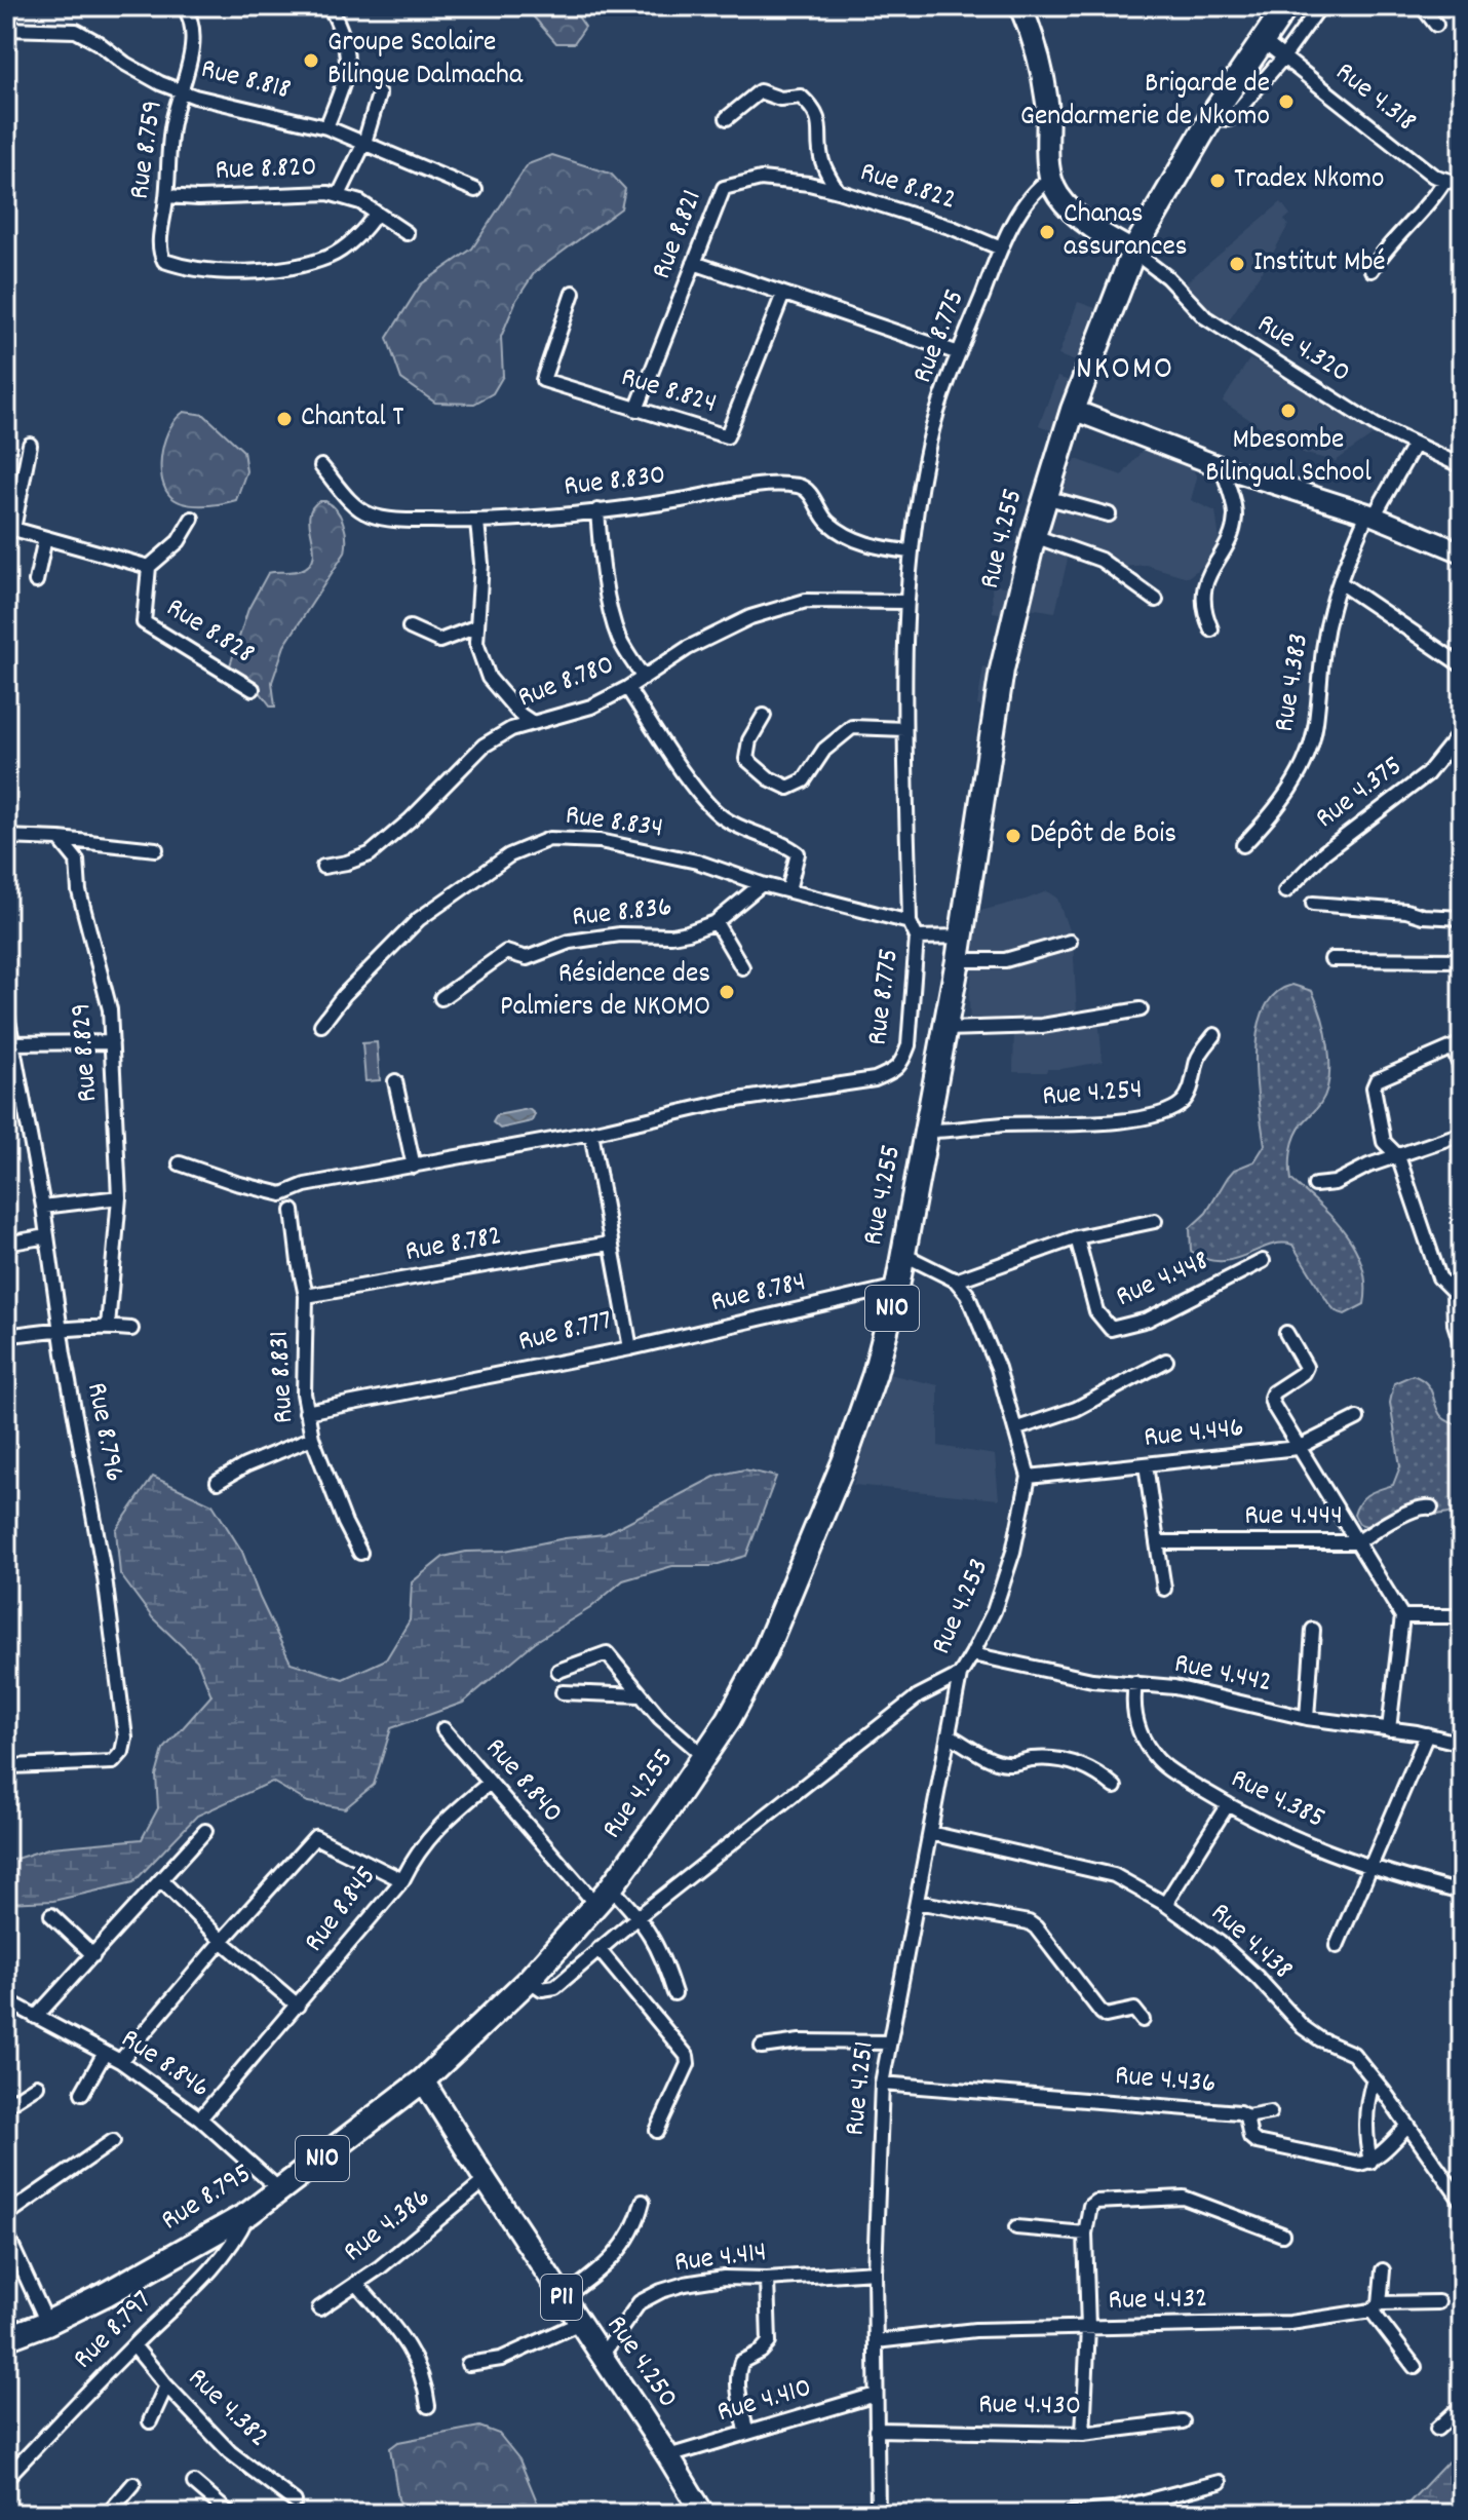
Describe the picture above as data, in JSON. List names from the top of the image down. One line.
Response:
{"streets":{"highway":["Rue 4.255","N10","Rue 8.795"],"main road":["P11","Rue 4.250"],"street":["Rue 8.818","Rue 4.318","Rue 8.759","Rue 8.820","Rue 8.822","Rue 8.821","Rue 8.775","Rue 4.320","Rue 8.824","Rue 8.830","Rue 8.828","Rue 8.780","Rue 4.383","Rue 4.375","Rue 8.834","Rue 8.836","Rue 8.829","Rue 4.254","Rue 8.782","Rue 4.448","Rue 8.784","Rue 8.777","Rue 8.831","Rue 8.796","Rue 4.446","Rue 4.444","Rue 4.253","Rue 4.442","Rue 8.840","Rue 4.385","Rue 8.845","Rue 4.438","Rue 8.846","Rue 4.436","Rue 4.251","Rue 4.386","Rue 4.414","Rue 4.432","Rue 8.797","Rue 4.410","Rue 4.430","Rue 4.382"]},"crossings":[["Rue 8.818","Rue 8.759"],["Rue 4.318","N10"],["Rue 8.759","Rue 8.820"],["Rue 8.822","Rue 8.821"],["Rue 8.822","Rue 8.775"],["Rue 8.821","Rue 8.824"],["Rue 8.775","Rue 8.830"],["Rue 8.775","Rue 8.780"],["Rue 8.775","Rue 8.834"],["Rue 8.775","Rue 8.777"],["Rue 4.320","Rue 4.255"],["Rue 4.320","Rue 4.383"],["Rue 4.320","N10"],["Rue 4.255","Rue 4.254"],["Rue 4.255","Rue 8.784"],["Rue 4.255","N10"],["Rue 4.255","Rue 4.253"],["Rue 4.255","Rue 8.840"],["Rue 4.255","Rue 8.795"],["Rue 4.255","Rue 4.250"],["Rue 8.834","Rue 8.836"],["Rue 8.782","Rue 8.777"],["Rue 8.782","Rue 8.831"],["Rue 8.784","Rue 8.777"],["Rue 8.777","Rue 8.831"],["Rue 4.446","Rue 4.253"],["Rue 4.253","Rue 4.442"],["Rue 4.253","Rue 4.251"],["Rue 4.442","Rue 4.385"],["Rue 8.845","Rue 8.846"],["Rue 4.438","Rue 4.251"],["Rue 8.846","Rue 8.795"],["Rue 4.436","Rue 4.251"],["Rue 4.251","Rue 4.414"],["Rue 4.251","Rue 4.432"],["Rue 4.251","Rue 4.410"],["Rue 4.251","Rue 4.430"],["Rue 8.795","Rue 8.797"],["Rue 8.795","Rue 4.250"],["Rue 4.386","Rue 4.250"],["Rue 4.414","Rue 4.250"],["Rue 8.797","Rue 4.382"],["Rue 4.250","Rue 4.410"]],"districts":["NKOMO"],"places":["Groupe Scolaire Bilingue Dalmacha","Brigarde de Gendarmerie de Nkomo","Tradex Nkomo","Chanas assurances","Institut Mbé","Mbesombe Bilingual School","Chantal T","Dépôt de Bois","Résidence des Palmiers de NKOMO"]}
